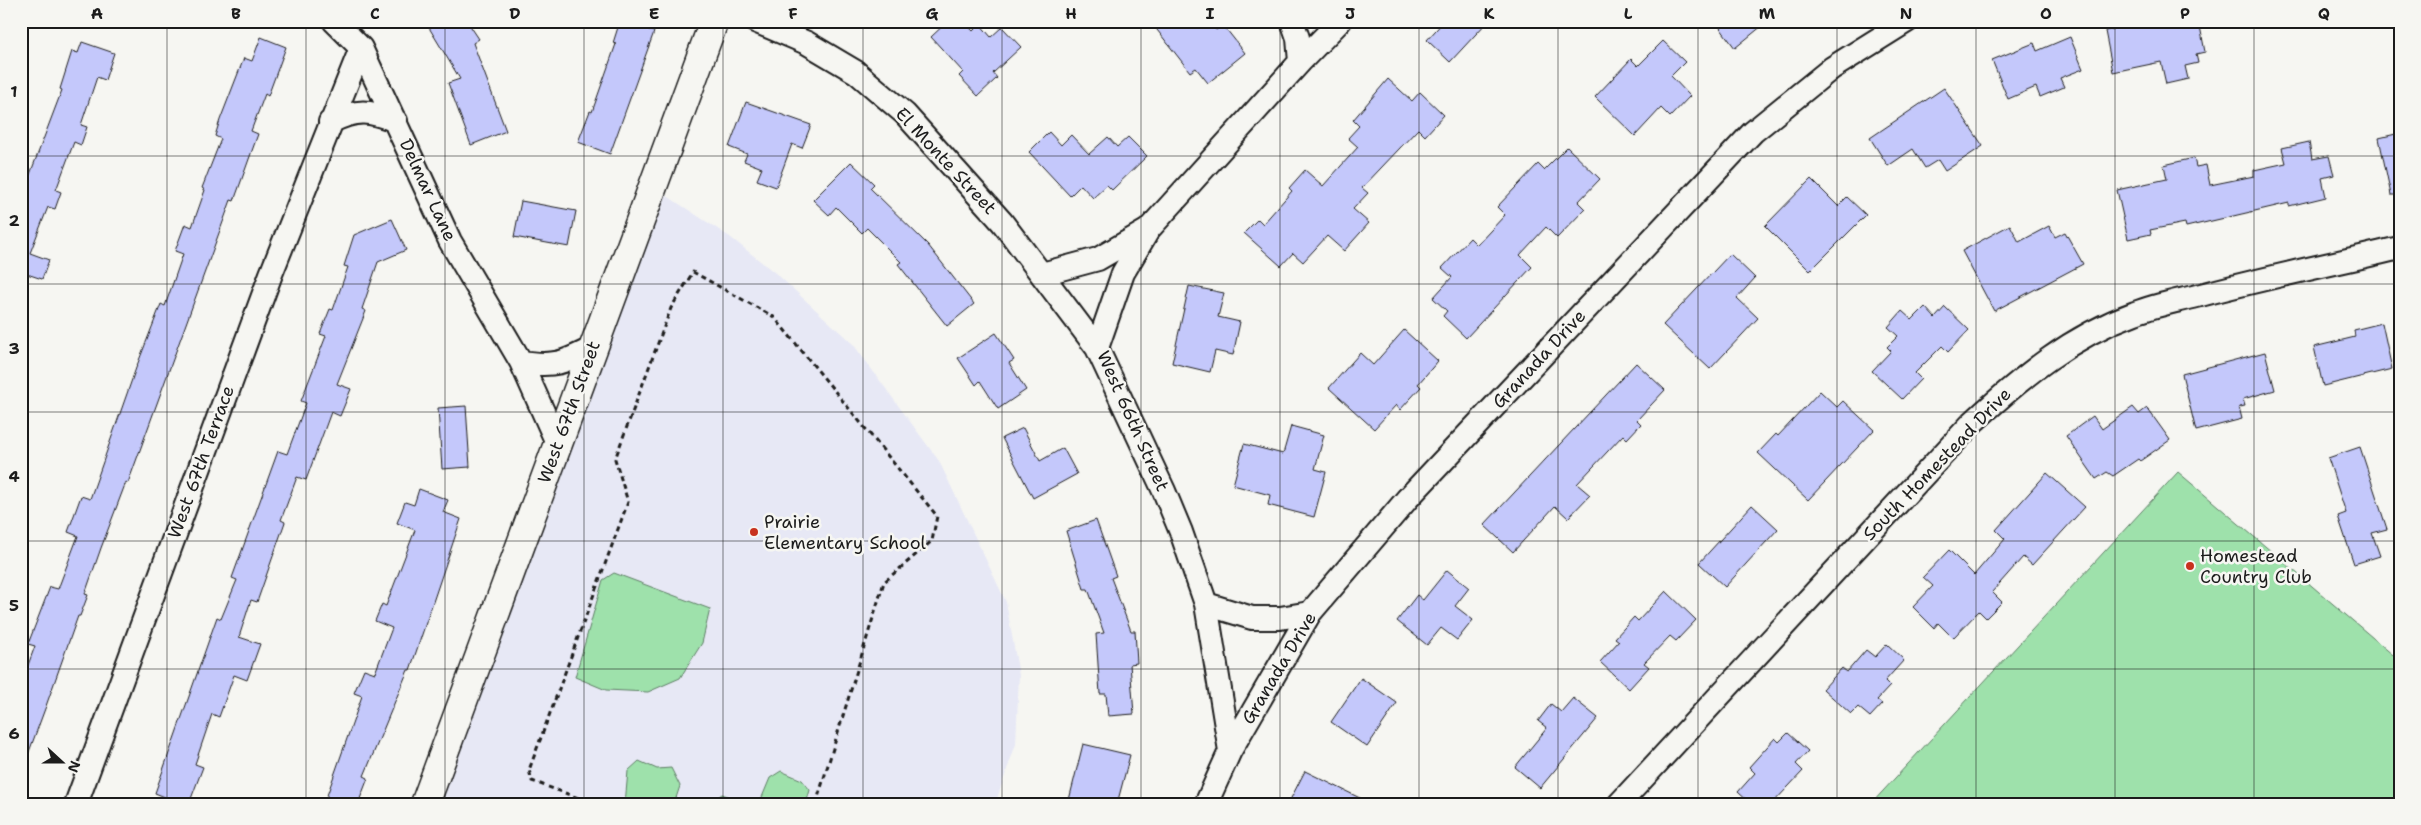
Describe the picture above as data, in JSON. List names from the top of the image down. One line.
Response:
{"streets":{"street":["El Monte Street","Delmar Lane","Granada Drive","West 67th Street","West 66th Street","West 67th Terrace","South Homestead Drive"]},"crossings":[["El Monte Street","West 66th Street"],["Delmar Lane","West 67th Street"],["Delmar Lane","West 67th Terrace"],["Granada Drive","West 66th Street"]],"places":["Prairie Elementary School","Homestead Country Club"],"north":"right","grid":{"columns":["A","B","C","D","E","F","G","H","I","J","K","L","M","N","O","P","Q"],"rows":["1","2","3","4","5","6"]}}
